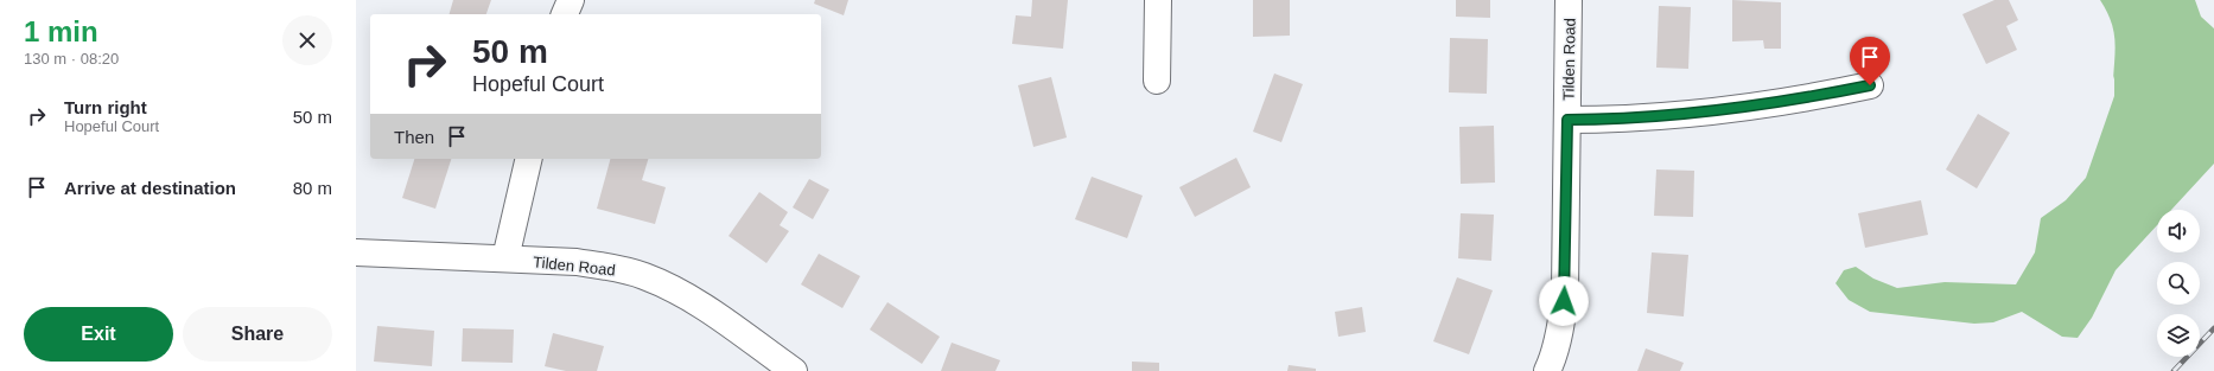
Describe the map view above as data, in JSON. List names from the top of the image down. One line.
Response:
{"streets":{"street":["Tilden Road"]},"page":{"heading":["1 min","130 m · 08:20"],"turn":["50 m","Hopeful Court"],"list":[{"name":"Turn right","note":"Hopeful Court","value":"50 m"},{"name":"Arrive at destination","value":"80 m"}],"then":"Then","buttons":["Exit","Share"]}}
